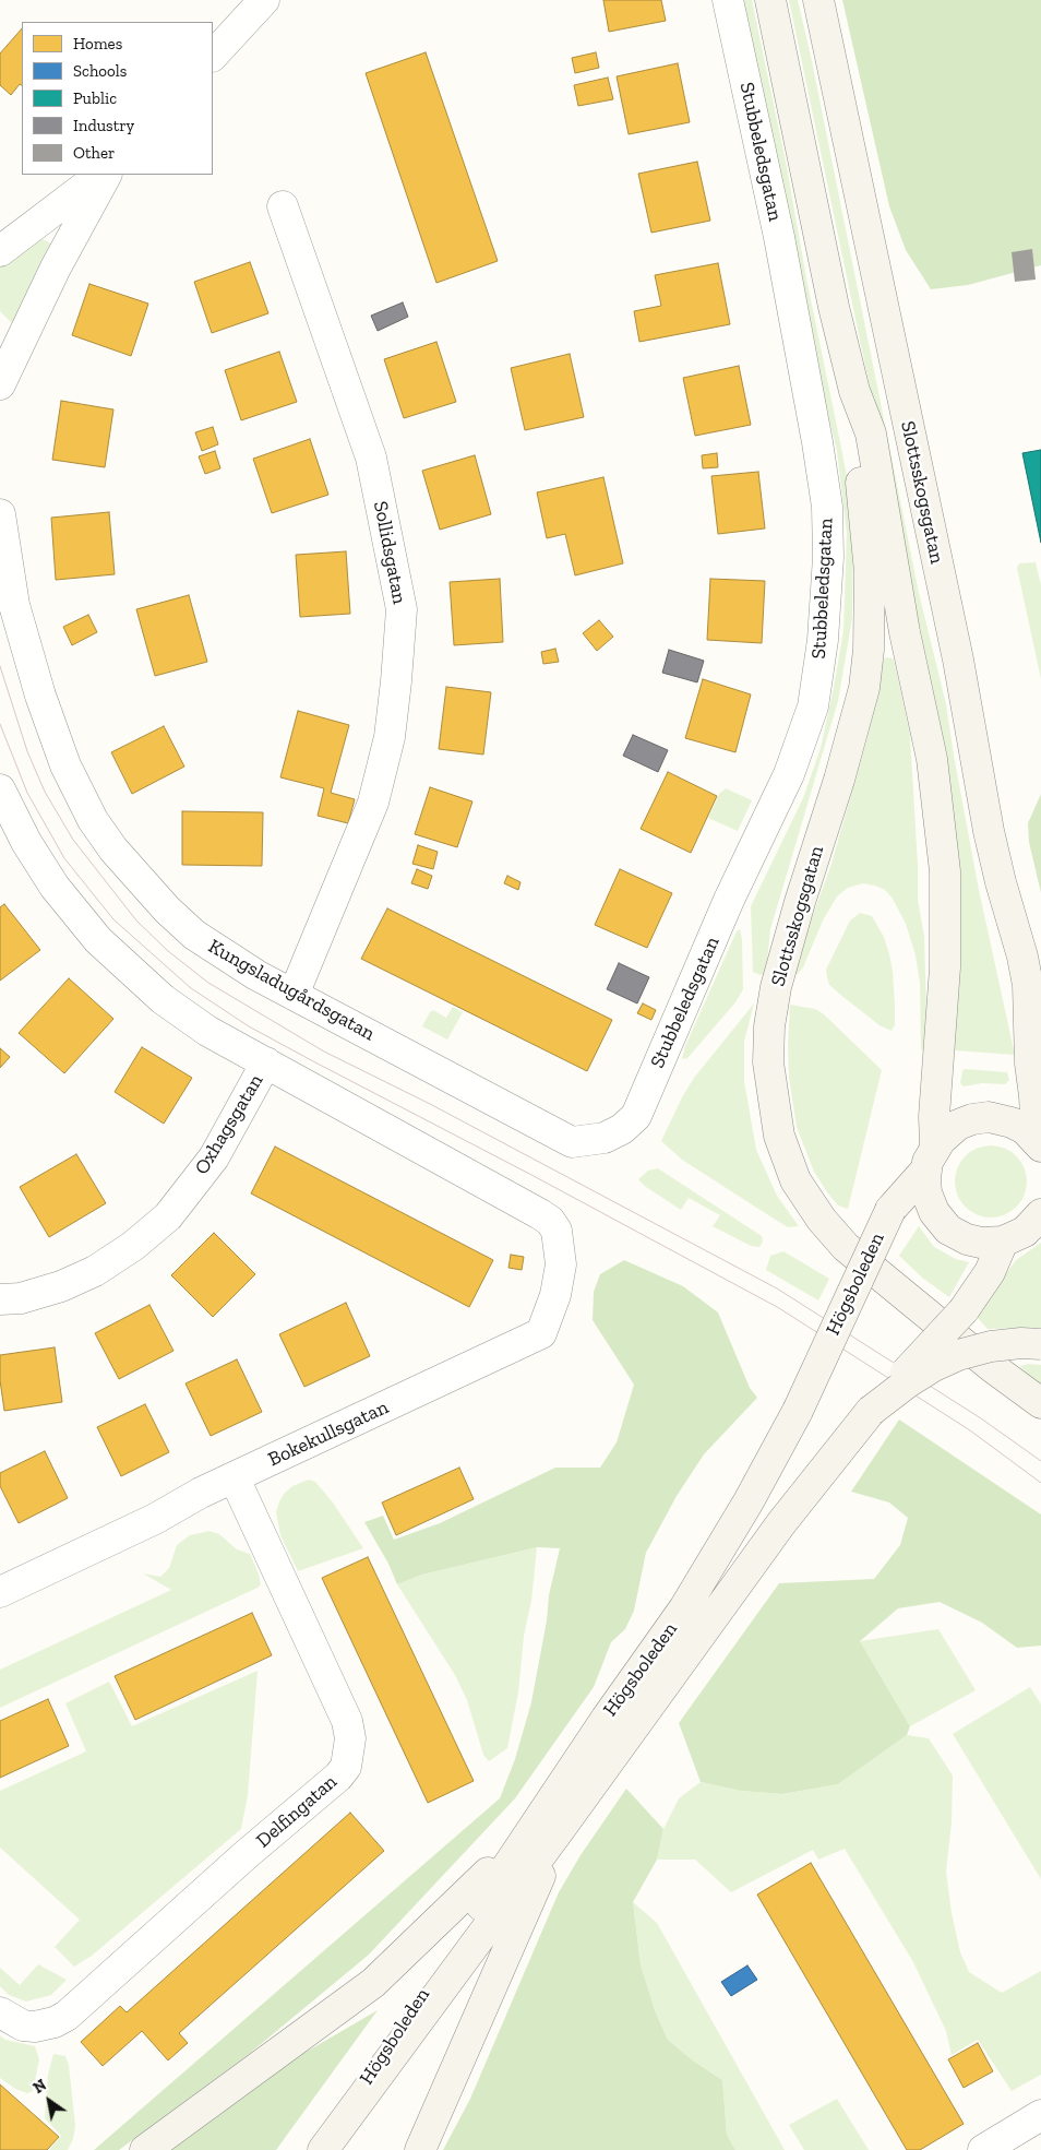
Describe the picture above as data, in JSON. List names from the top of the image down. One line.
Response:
{"streets":{"main road":["Slottsskogsgatan","Högsboleden"],"street":["Stubbeledsgatan","Sollidsgatan","Kungsladugårdsgatan","Oxhagsgatan","Bokekullsgatan","Delfingatan"]},"crossings":[["Stubbeledsgatan","Kungsladugårdsgatan"],["Slottsskogsgatan","Högsboleden"],["Sollidsgatan","Kungsladugårdsgatan"],["Oxhagsgatan","Bokekullsgatan"],["Bokekullsgatan","Delfingatan"]],"legend":["Homes","Schools","Public","Industry","Other"],"north":"top left"}
